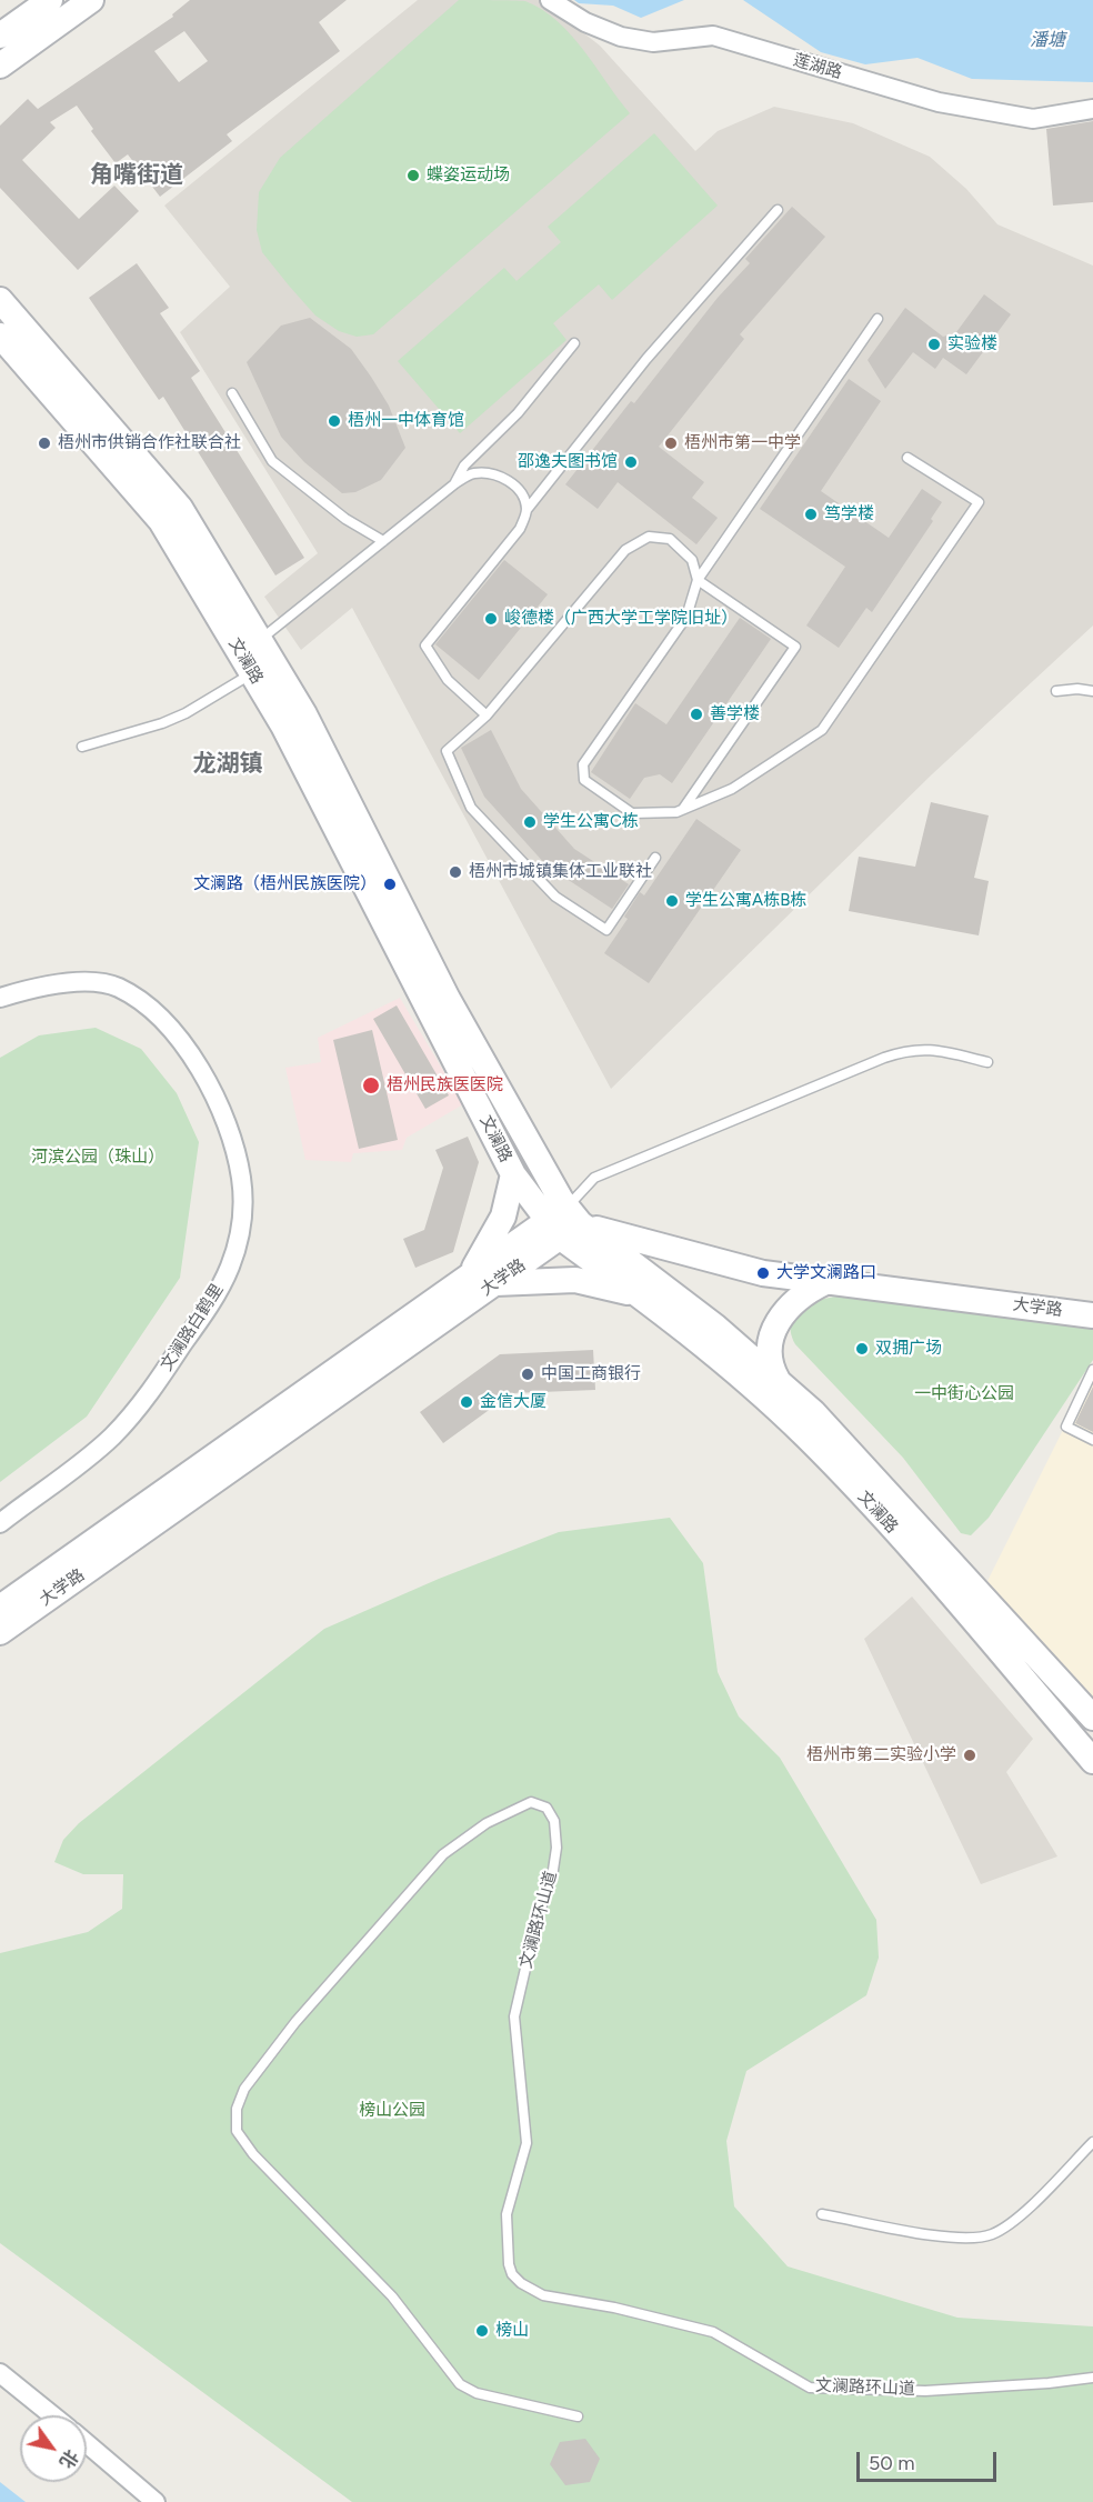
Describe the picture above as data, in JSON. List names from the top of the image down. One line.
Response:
{"streets":{"main road":["文澜路","大学路"],"street":["莲湖路","文澜路白鹤里"],"lane":["文澜路环山道"]},"crossings":[["文澜路","大学路"]],"districts":["角嘴街道","龙湖镇"],"water":["潘塘"],"parks":["河滨公园（珠山）","一中街心公园","榜山公园"],"places":["蝶姿运动场","实验楼","梧州一中体育馆","梧州市供销合作社联合社","梧州市第一中学","邵逸夫图书馆","笃学楼","峻德楼（广西大学工学院旧址）","善学楼","学生公寓C栋","梧州市城镇集体工业联社","文澜路（梧州民族医院）","学生公寓A栋B栋","梧州民族医医院","大学文澜路口","双拥广场","中国工商银行","金信大厦","梧州市第二实验小学","榜山"],"scale_bar":"50 m","north":"bottom right"}
